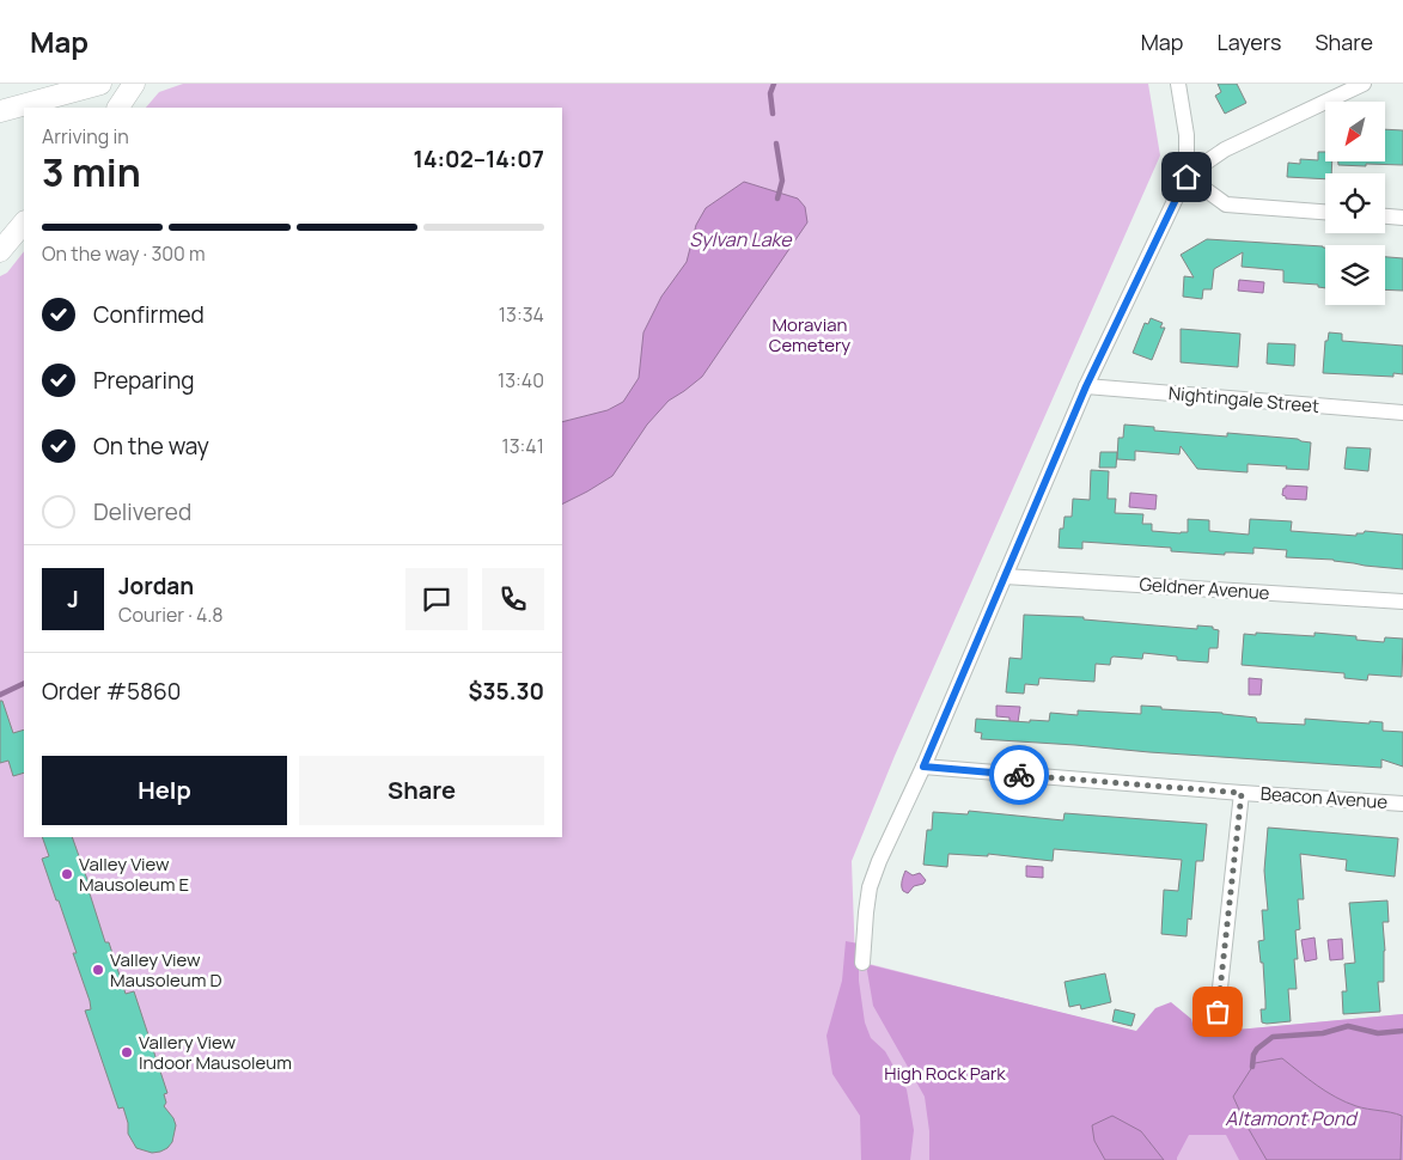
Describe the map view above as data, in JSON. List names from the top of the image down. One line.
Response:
{"streets":{"street":["Nightingale Street","Geldner Avenue","Beacon Avenue"]},"water":["Sylvan Lake","Altamont Pond"],"parks":["Moravian Cemetery","High Rock Park"],"places":["Valley View Mausoleum E","Valley View Mausoleum D","Vallery View Indoor Mausoleum"],"north":"bottom left","page":{"header":"Map","nav":["Map","Layers","Share"],"heading":["3 min","Arriving in","14:02–14:07"],"panel":["Jordan","Courier · 4.8","Order #5860","$35.30"],"bar":"On the way · 300 m","list":[["Confirmed","13:34"],["Preparing","13:40"],["On the way","13:41"],"Delivered"],"round":"J","buttons":["Help","Share"]}}
